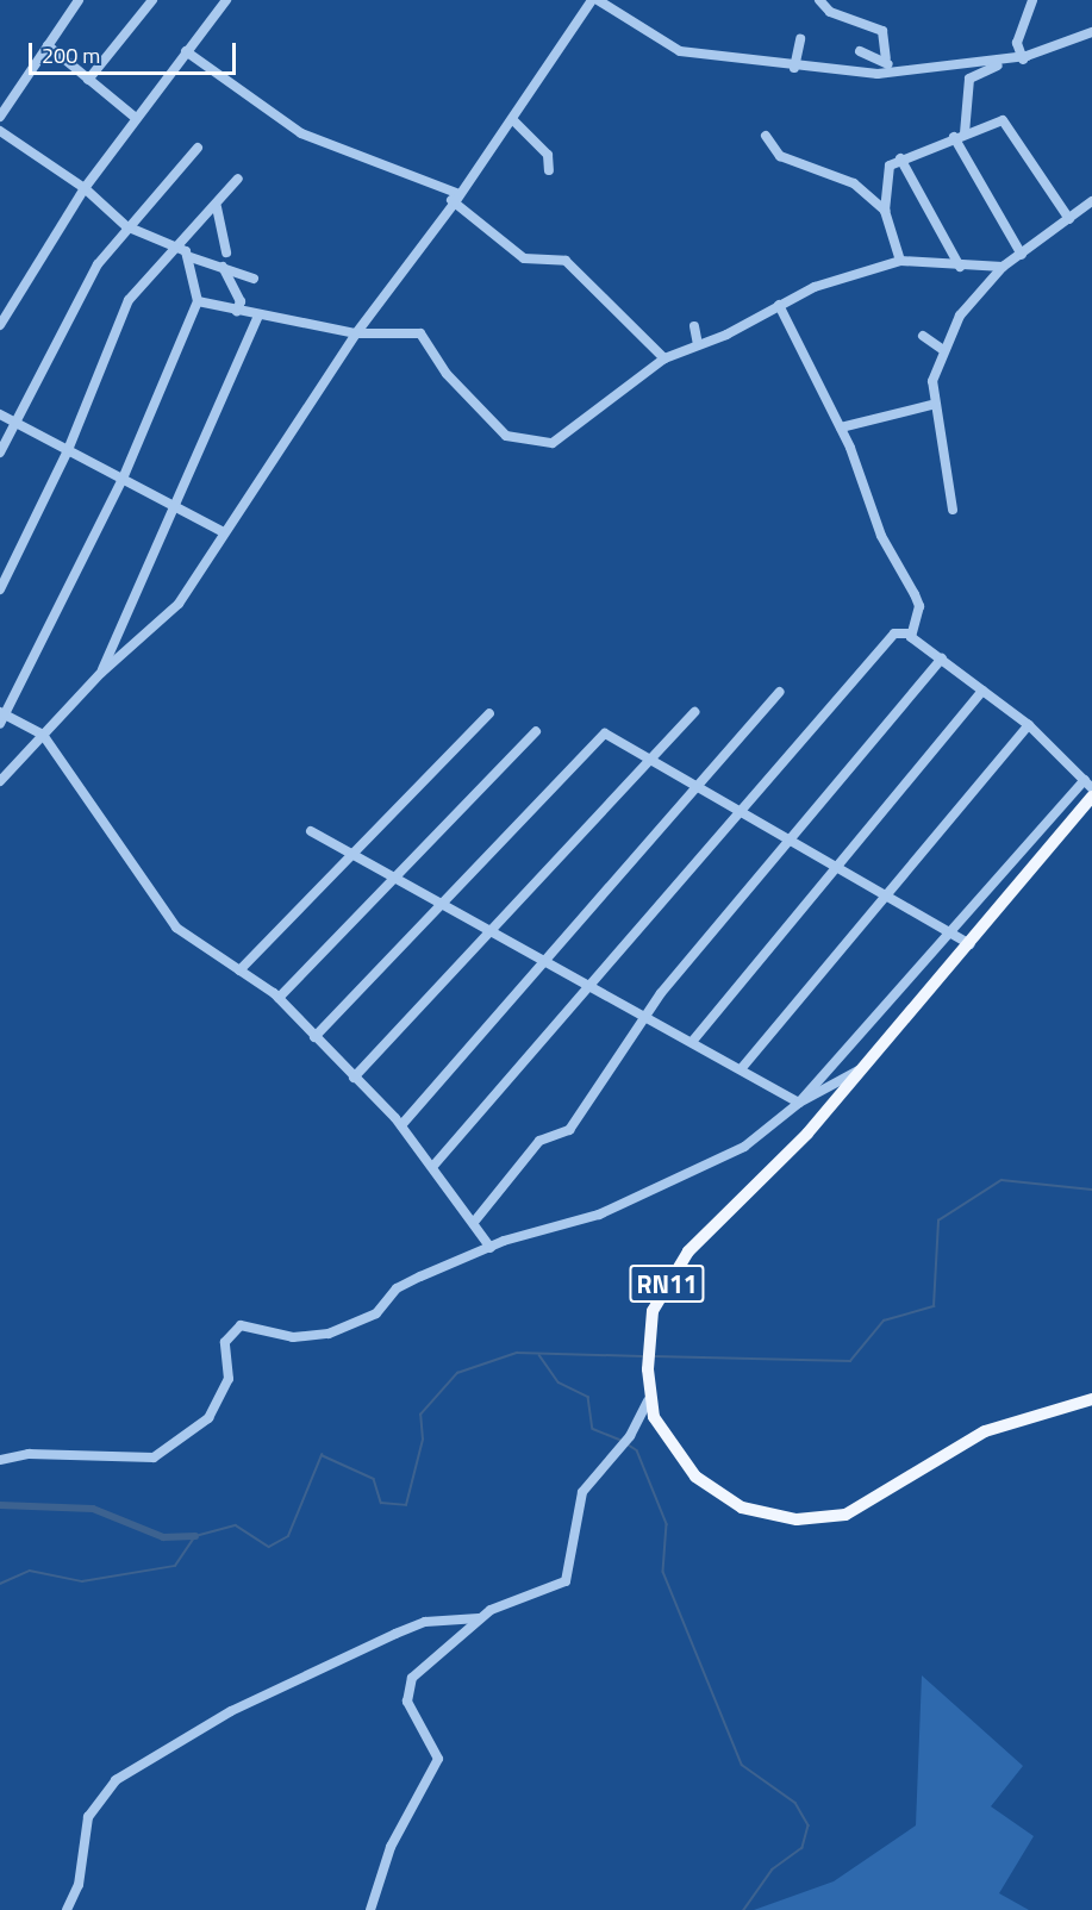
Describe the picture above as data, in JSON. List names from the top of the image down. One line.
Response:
{"streets":{"main road":["RN11"]},"scale_bar":"200 m"}
